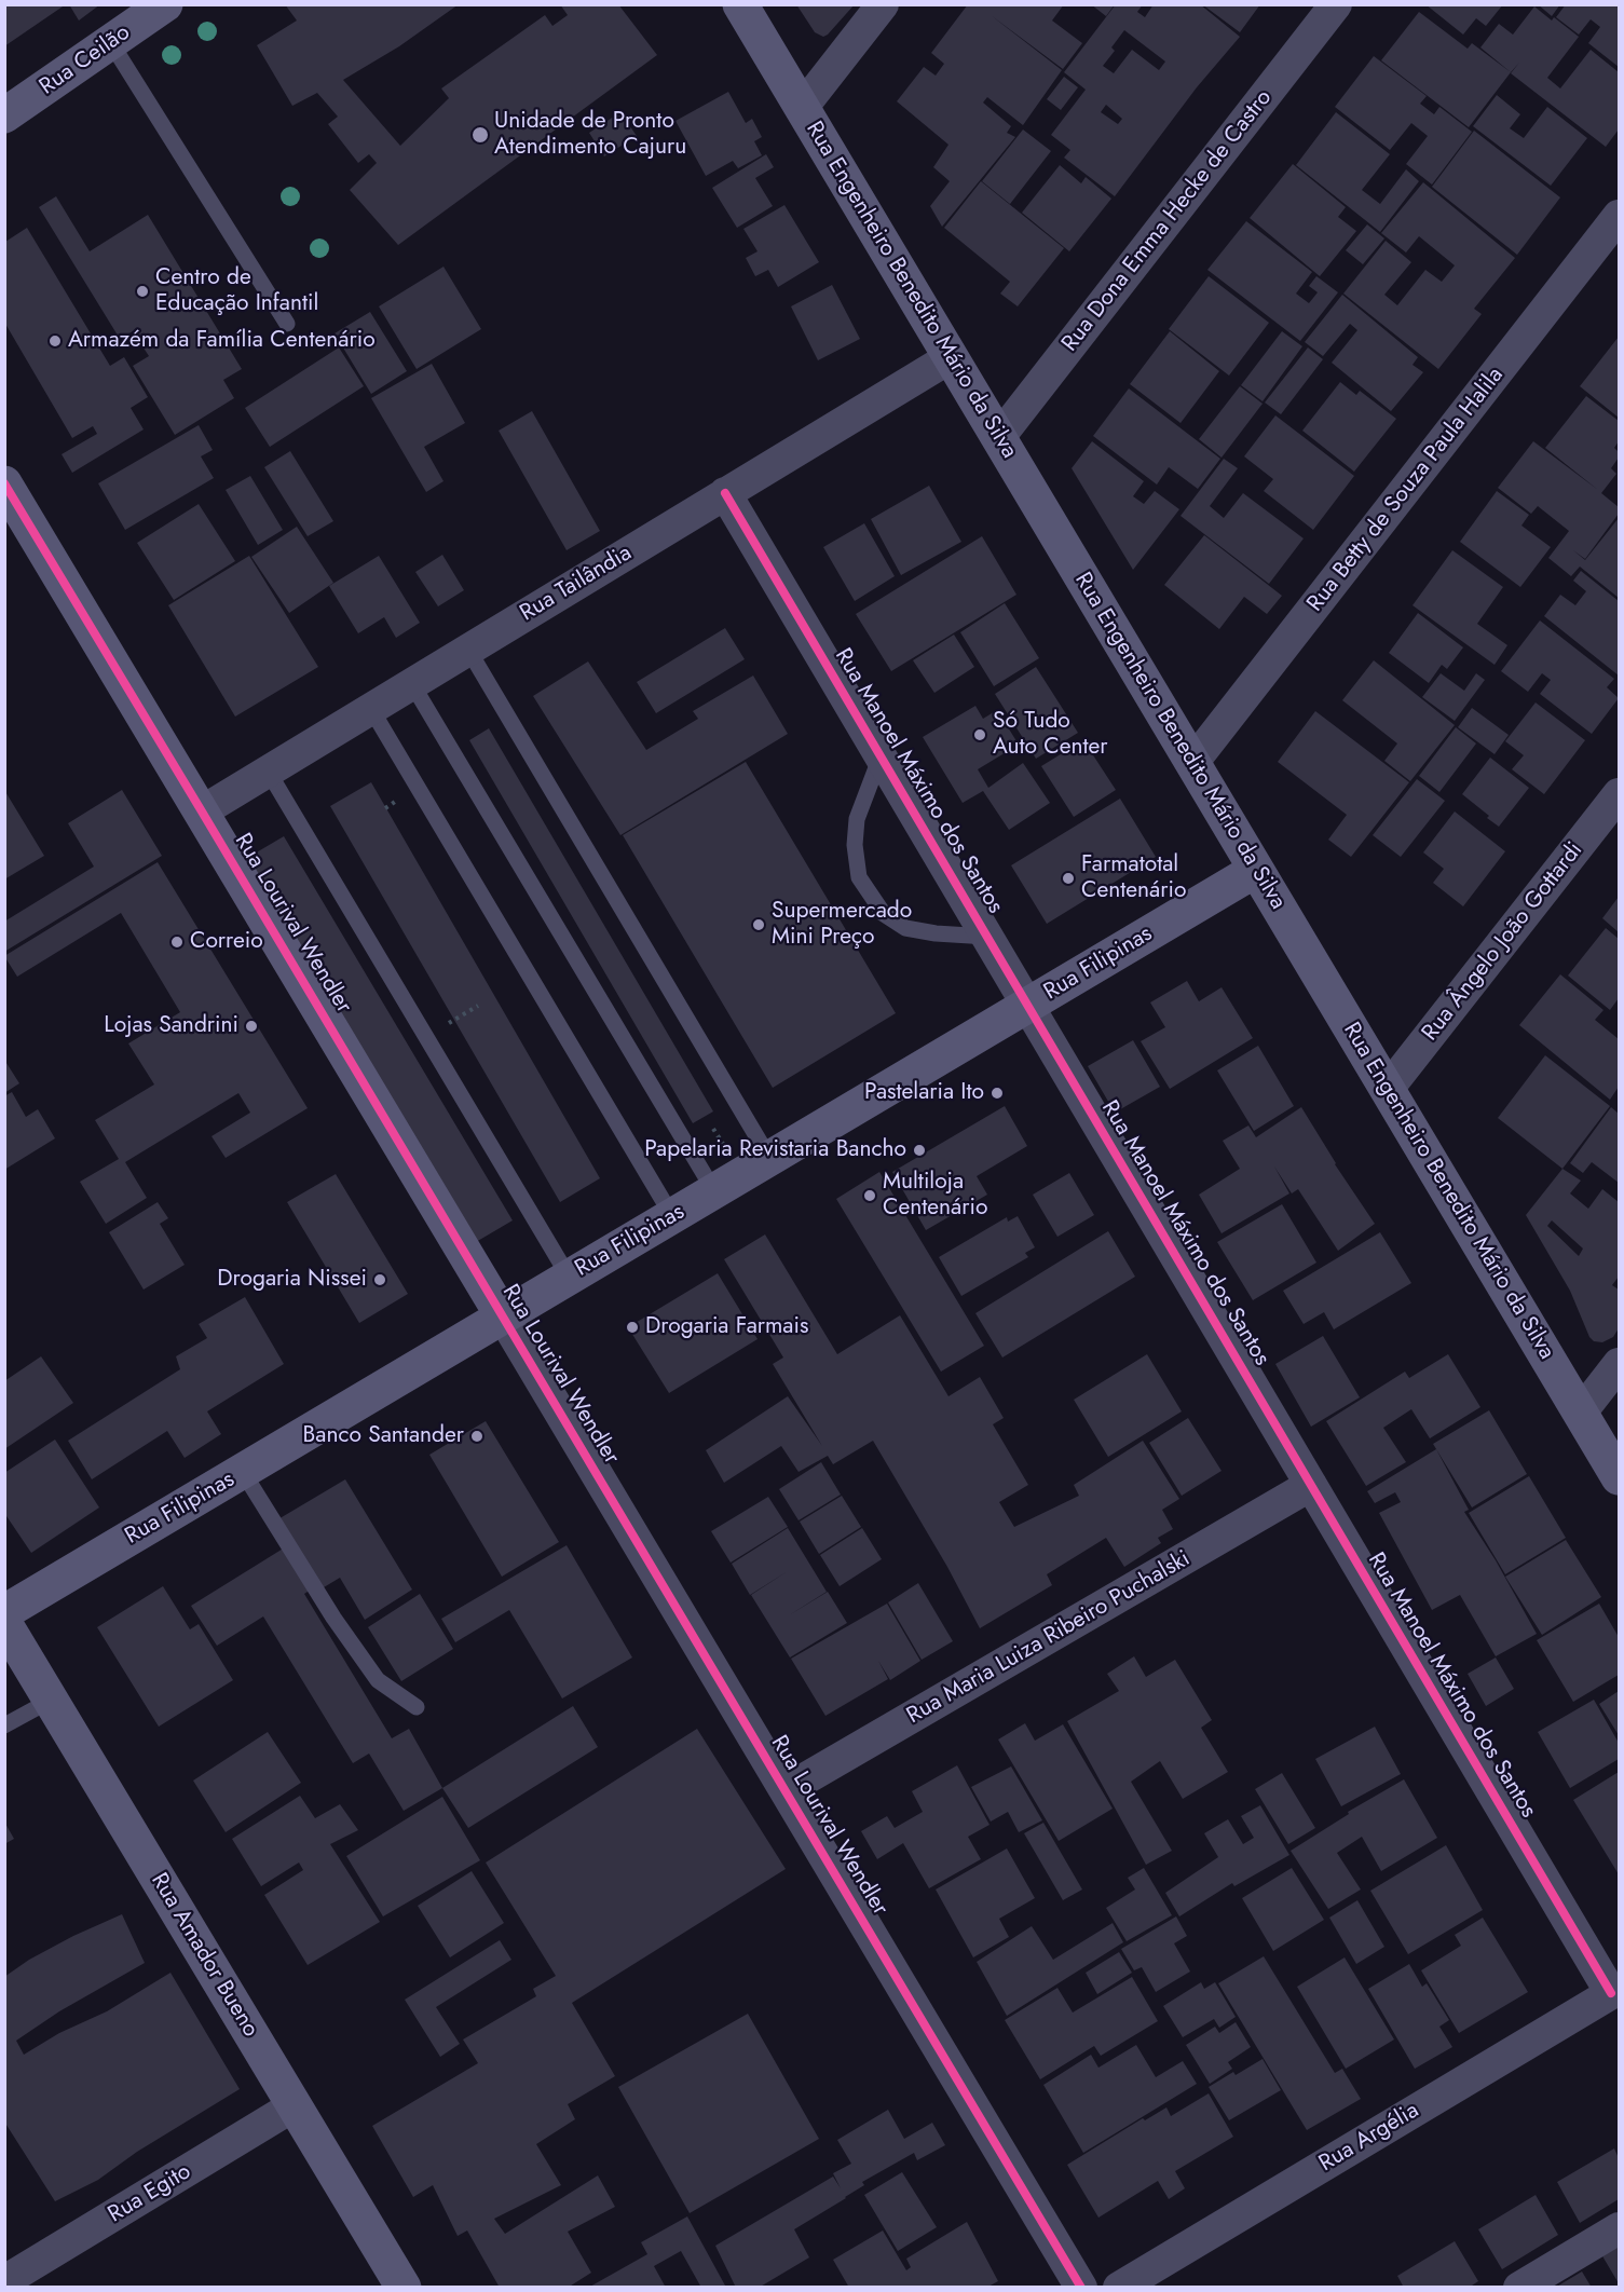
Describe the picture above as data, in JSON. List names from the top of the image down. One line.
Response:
{"streets":{"street":["Rua Ceilão","Rua Dona Emma Hecke de Castro","Rua Engenheiro Benedito Mário da Silva","Rua Betty de Souza Paula Halila","Rua Tailândia","Rua Manoel Máximo dos Santos","Rua Lourival Wendler","Rua Ângelo João Gottardi","Rua Filipinas","Rua Maria Luiza Ribeiro Puchalski","Rua Amador Bueno","Rua Argélia","Rua Egito"]},"crossings":[["Rua Dona Emma Hecke de Castro","Rua Engenheiro Benedito Mário da Silva"],["Rua Engenheiro Benedito Mário da Silva","Rua Betty de Souza Paula Halila"],["Rua Engenheiro Benedito Mário da Silva","Rua Tailândia"],["Rua Engenheiro Benedito Mário da Silva","Rua Ângelo João Gottardi"],["Rua Engenheiro Benedito Mário da Silva","Rua Filipinas"],["Rua Tailândia","Rua Manoel Máximo dos Santos"],["Rua Tailândia","Rua Lourival Wendler"],["Rua Manoel Máximo dos Santos","Rua Filipinas"],["Rua Manoel Máximo dos Santos","Rua Maria Luiza Ribeiro Puchalski"],["Rua Manoel Máximo dos Santos","Rua Argélia"],["Rua Lourival Wendler","Rua Filipinas"],["Rua Lourival Wendler","Rua Maria Luiza Ribeiro Puchalski"],["Rua Amador Bueno","Rua Egito"]],"places":["Unidade de Pronto Atendimento Cajuru","Centro de Educação Infantil","Armazém da Família Centenário","Só Tudo Auto Center","Farmatotal Centenário","Supermercado Mini Preço","Correio","Lojas Sandrini","Pastelaria Ito","Papelaria Revistaria Bancho","Multiloja Centenário","Drogaria Nissei","Drogaria Farmais","Banco Santander"]}
